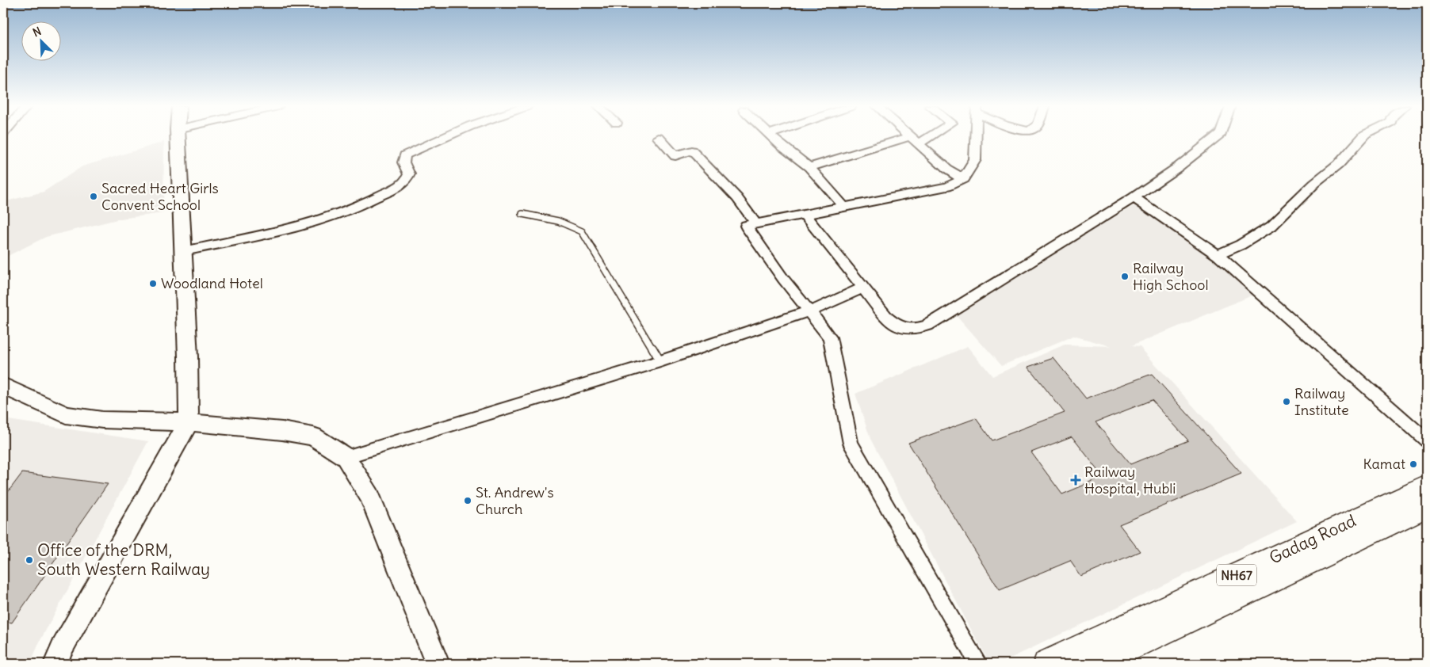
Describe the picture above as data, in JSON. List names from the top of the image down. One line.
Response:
{"streets":{"highway":["Gadag Road","NH67"]},"places":{"other":["Sacred Heart Girls Convent School","Railway High School","Woodland Hotel","Railway Institute","Kamat","St. Andrew's Church","Office of the DRM, South Western Railway"],"health":["Railway Hospital, Hubli"]},"north":"top left"}
